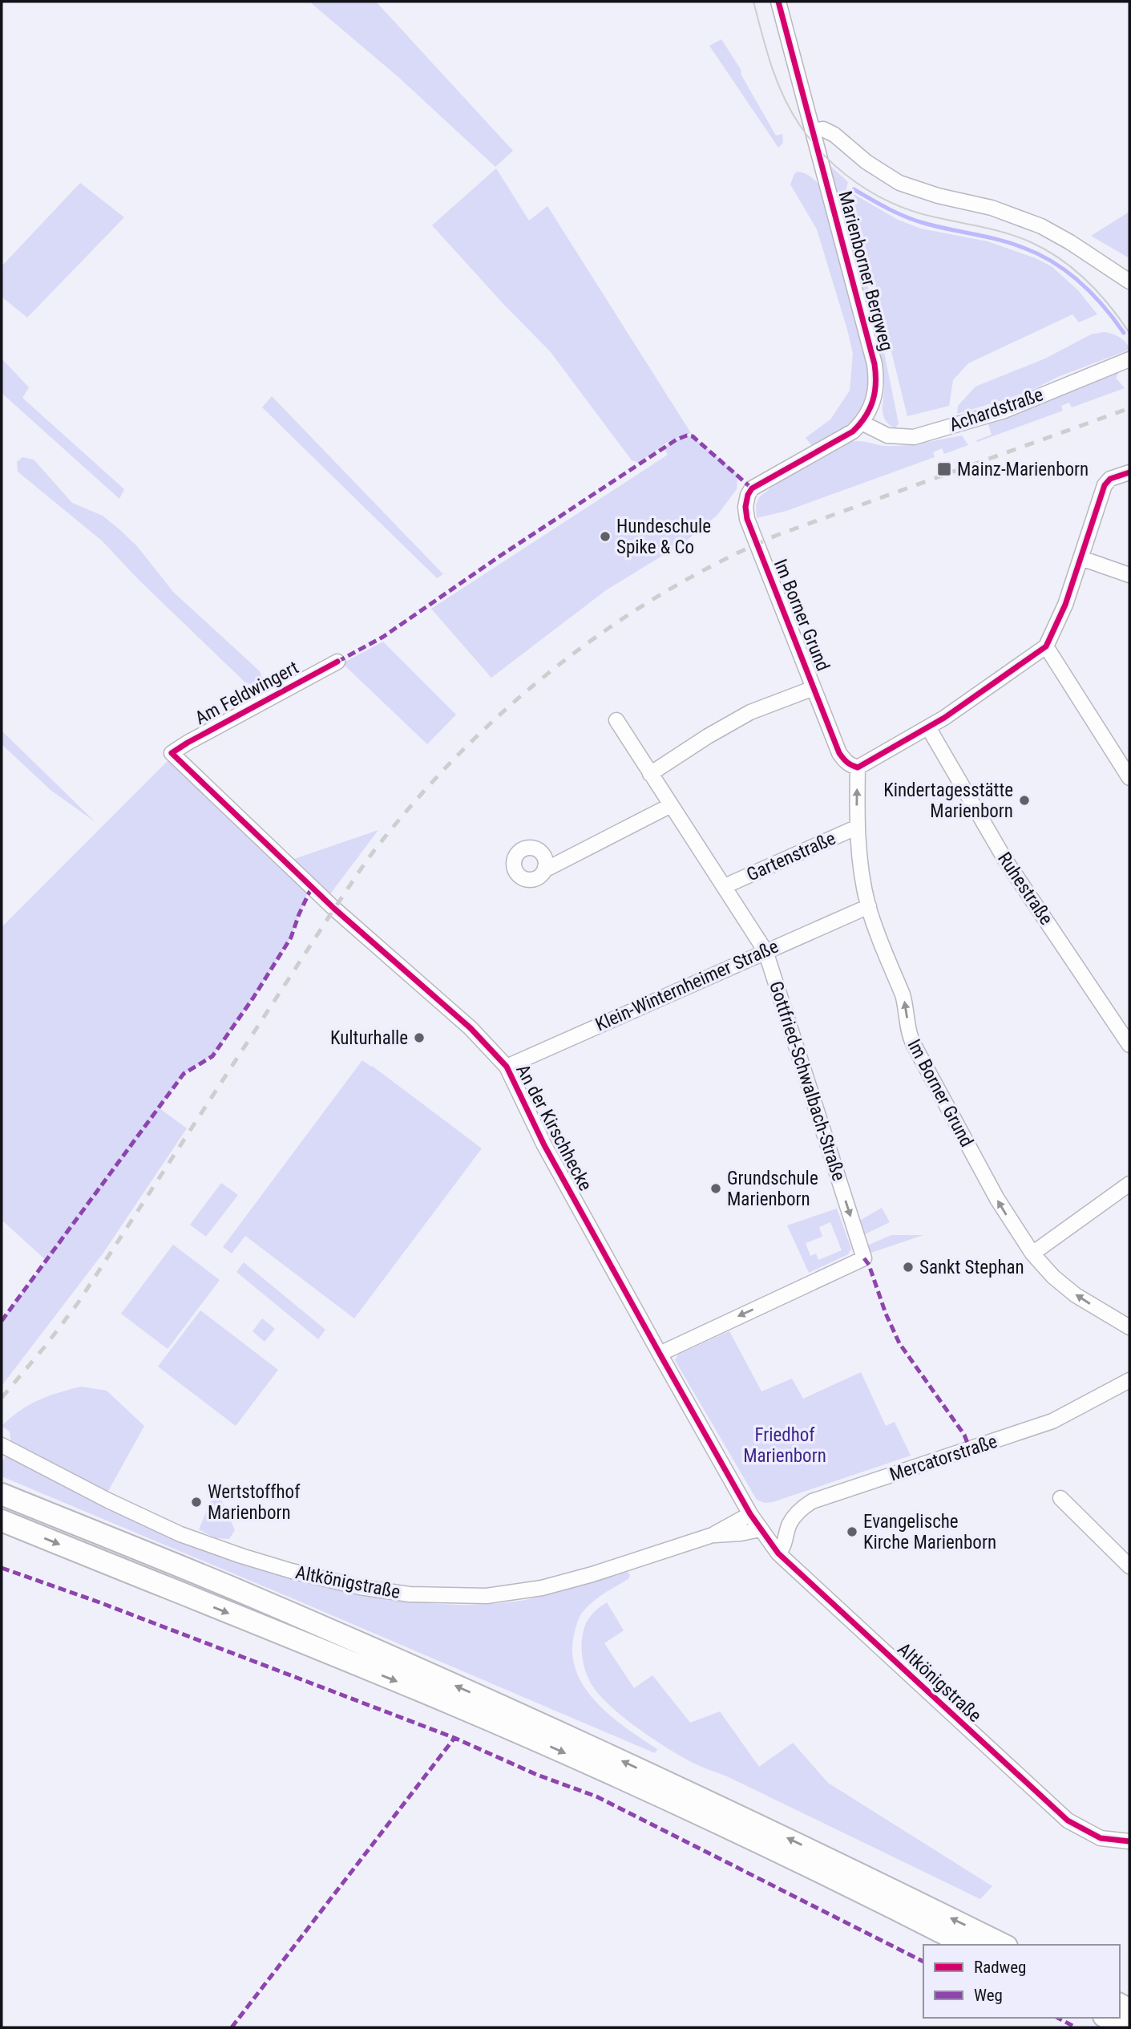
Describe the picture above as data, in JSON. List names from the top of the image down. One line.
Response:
{"streets":{"street":["Marienborner Bergweg","Achardstraße","Im Borner Grund","Am Feldwingert","Gartenstraße","Ruhestraße","Klein-Winternheimer Straße","Gottfried-Schwalbach-Straße","An der Kirschhecke","Mercatorstraße","Altkönigstraße"]},"crossings":[["Marienborner Bergweg","Achardstraße"],["Marienborner Bergweg","Im Borner Grund"],["Im Borner Grund","Gartenstraße"],["Im Borner Grund","Klein-Winternheimer Straße"],["Am Feldwingert","An der Kirschhecke"],["Gartenstraße","Gottfried-Schwalbach-Straße"],["Klein-Winternheimer Straße","Gottfried-Schwalbach-Straße"],["Klein-Winternheimer Straße","An der Kirschhecke"],["Gottfried-Schwalbach-Straße","An der Kirschhecke"],["An der Kirschhecke","Altkönigstraße"],["Mercatorstraße","Altkönigstraße"]],"one_way":["Im Borner Grund"],"parks":["Friedhof Marienborn"],"places":{"transit":["Mainz-Marienborn"],"other":["Hundeschule Spike & Co","Kindertagesstätte Marienborn","Kulturhalle","Grundschule Marienborn","Sankt Stephan","Wertstoffhof Marienborn","Evangelische Kirche Marienborn"]},"legend":["Radweg","Weg"]}
